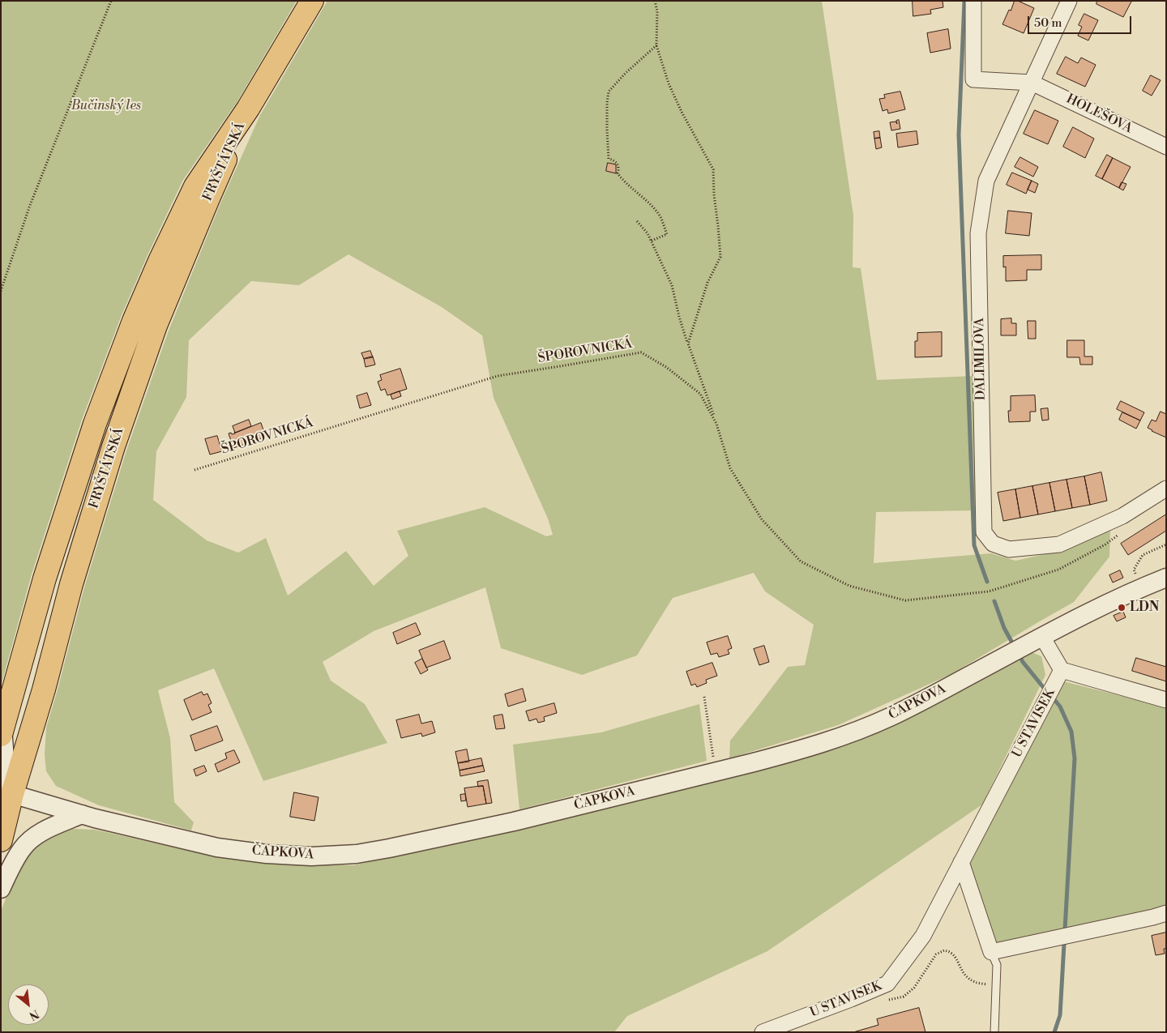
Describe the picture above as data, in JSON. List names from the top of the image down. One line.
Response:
{"streets":{"main road":["FRYŠTÁTSKÁ"],"street":["HOLEŠOVA","DALIMILOVA","ČAPKOVA","U STAVISEK"],"path":["ŠPOROVNICKÁ"]},"crossings":[["HOLEŠOVA","DALIMILOVA"],["FRYŠTÁTSKÁ","ČAPKOVA"]],"parks":["Bučinský les"],"places":["LDN"],"scale_bar":"50 m","north":"bottom right"}
